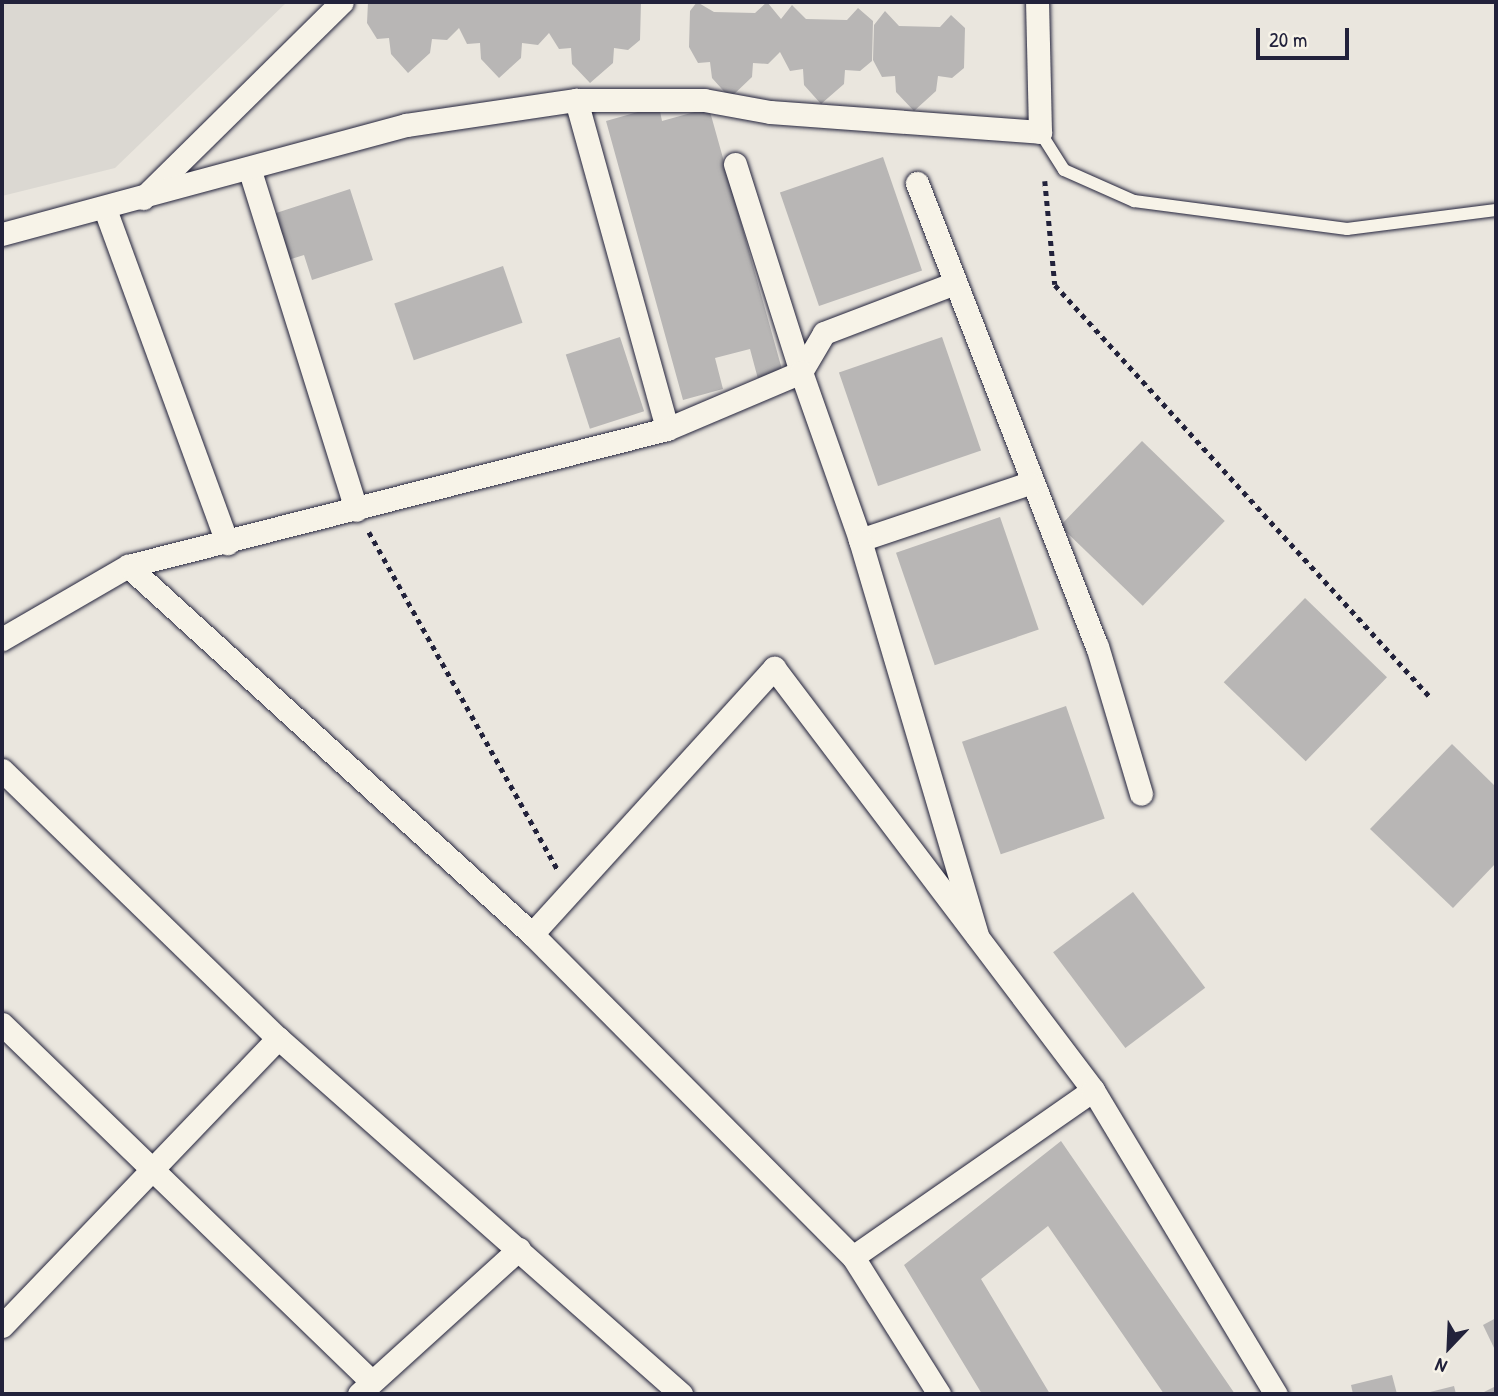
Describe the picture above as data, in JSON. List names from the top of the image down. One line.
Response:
{"scale_bar":"20 m","north":"bottom left"}
